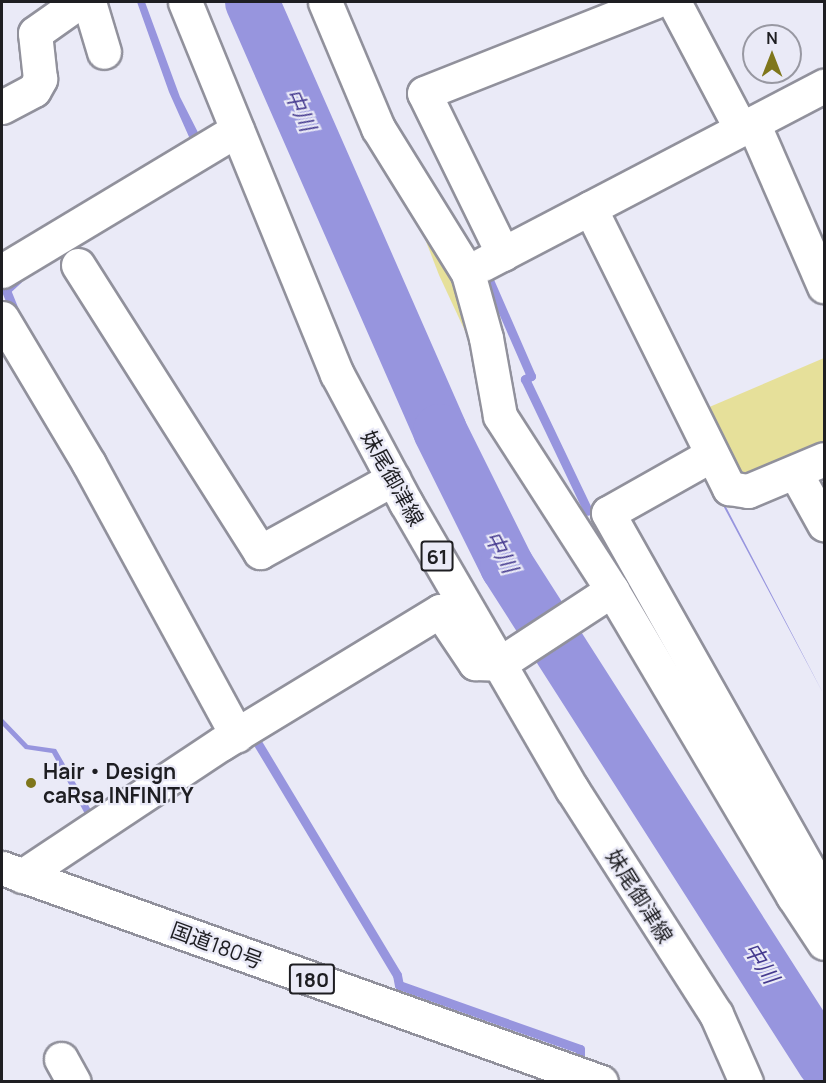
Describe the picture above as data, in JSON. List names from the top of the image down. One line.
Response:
{"streets":{"main road":["妹尾御津線","61","国道180号","180"]},"water":["中川"],"places":["Hair・Design caRsa INFINITY"],"north":"top"}
